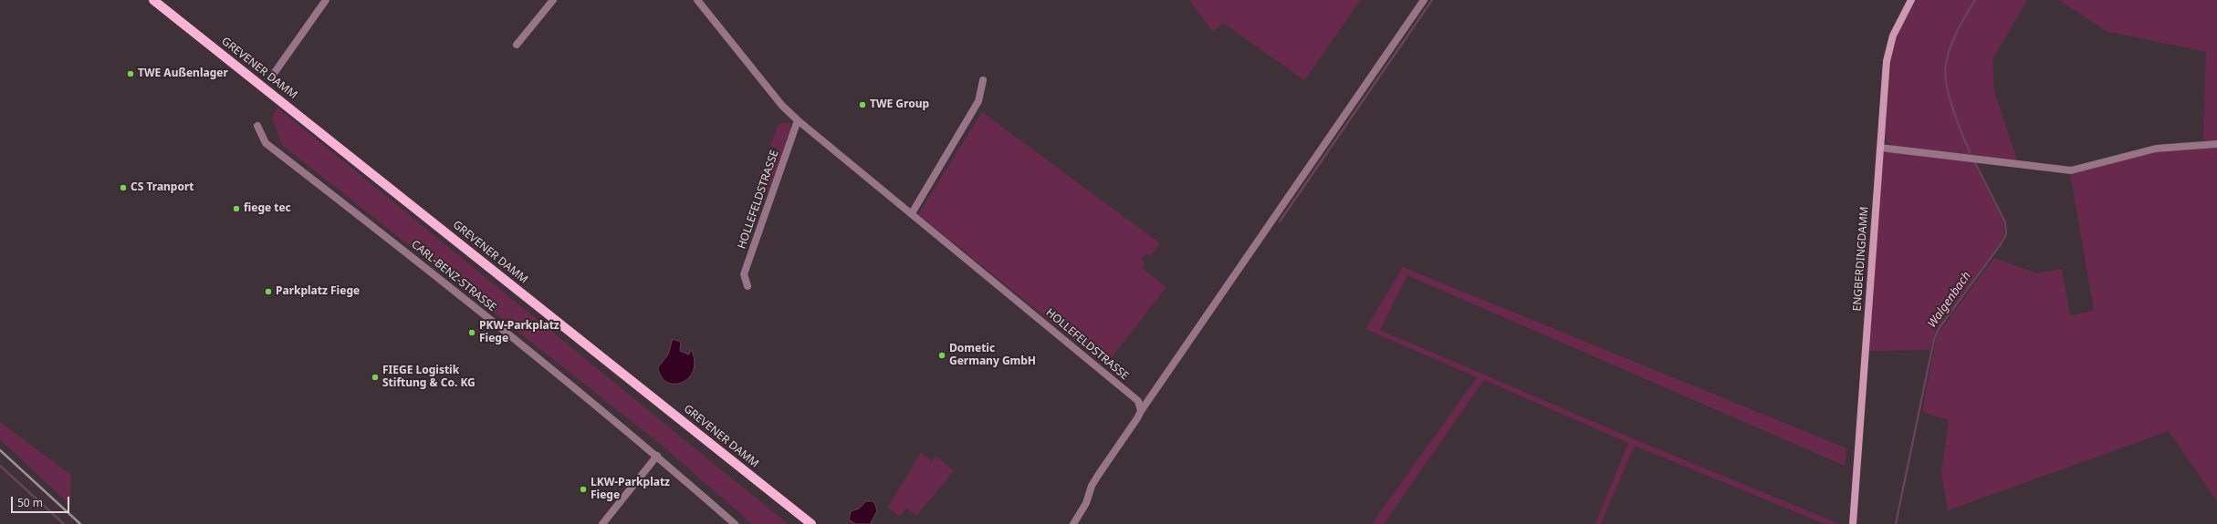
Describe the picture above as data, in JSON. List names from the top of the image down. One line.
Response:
{"streets":{"main road":["GREVENER DAMM"],"street":["HOLLEFELDSTRASSE","ENGBERDINGDAMM","CARL-BENZ-STRASSE"]},"water":["Walgenbach"],"places":["TWE Außenlager","TWE Group","CS Tranport","fiege tec","Parkplatz Fiege","PKW-Parkplatz Fiege","Dometic Germany GmbH","FIEGE Logistik Stiftung & Co. KG","LKW-Parkplatz Fiege"],"scale_bar":"50 m"}
